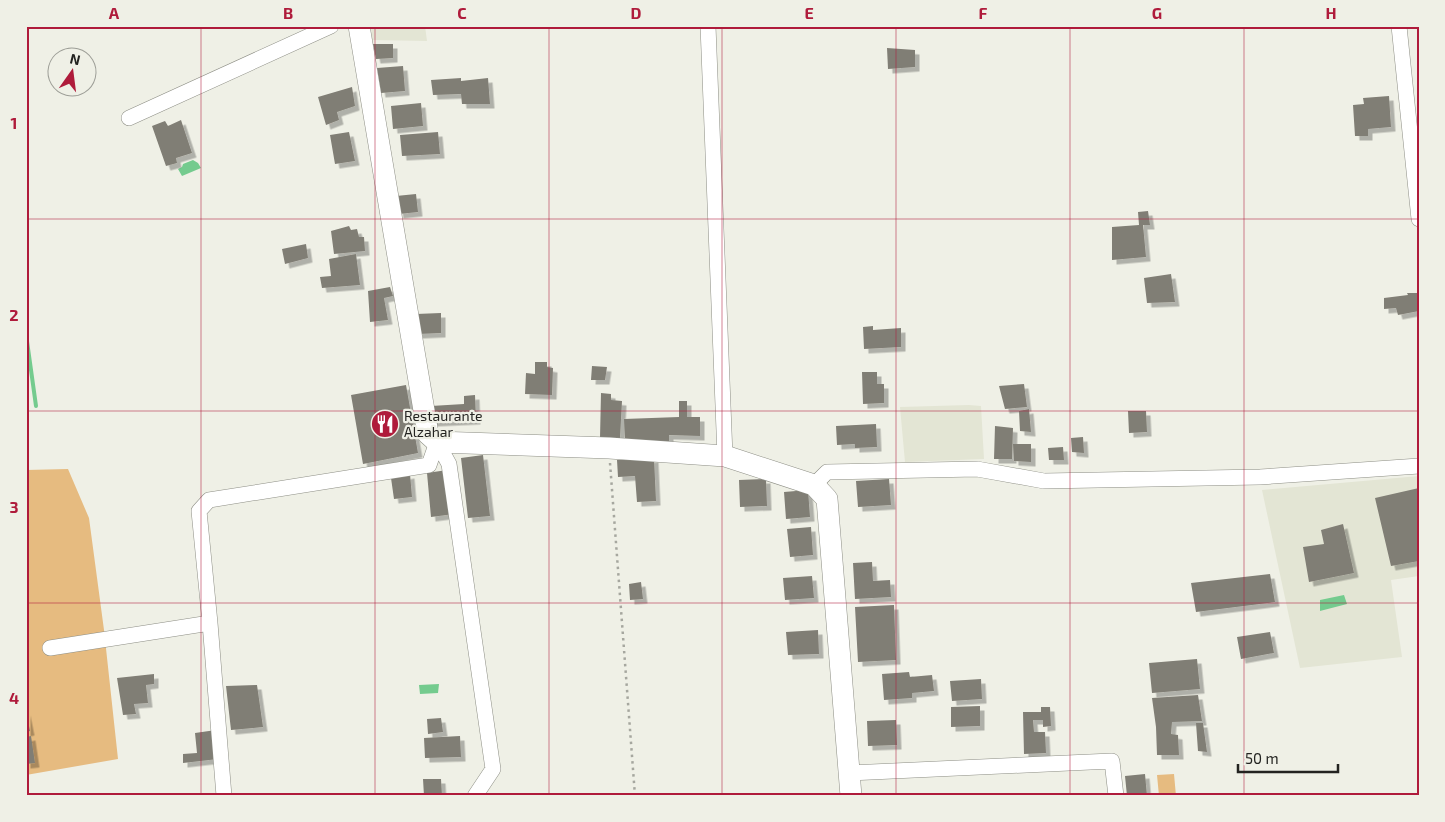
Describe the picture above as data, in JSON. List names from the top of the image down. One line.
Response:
{"places":{"restaurant":["Restaurante Alzahar"]},"scale_bar":"50 m","north":"top","grid":{"columns":["A","B","C","D","E","F","G","H"],"rows":["1","2","3","4"]}}
